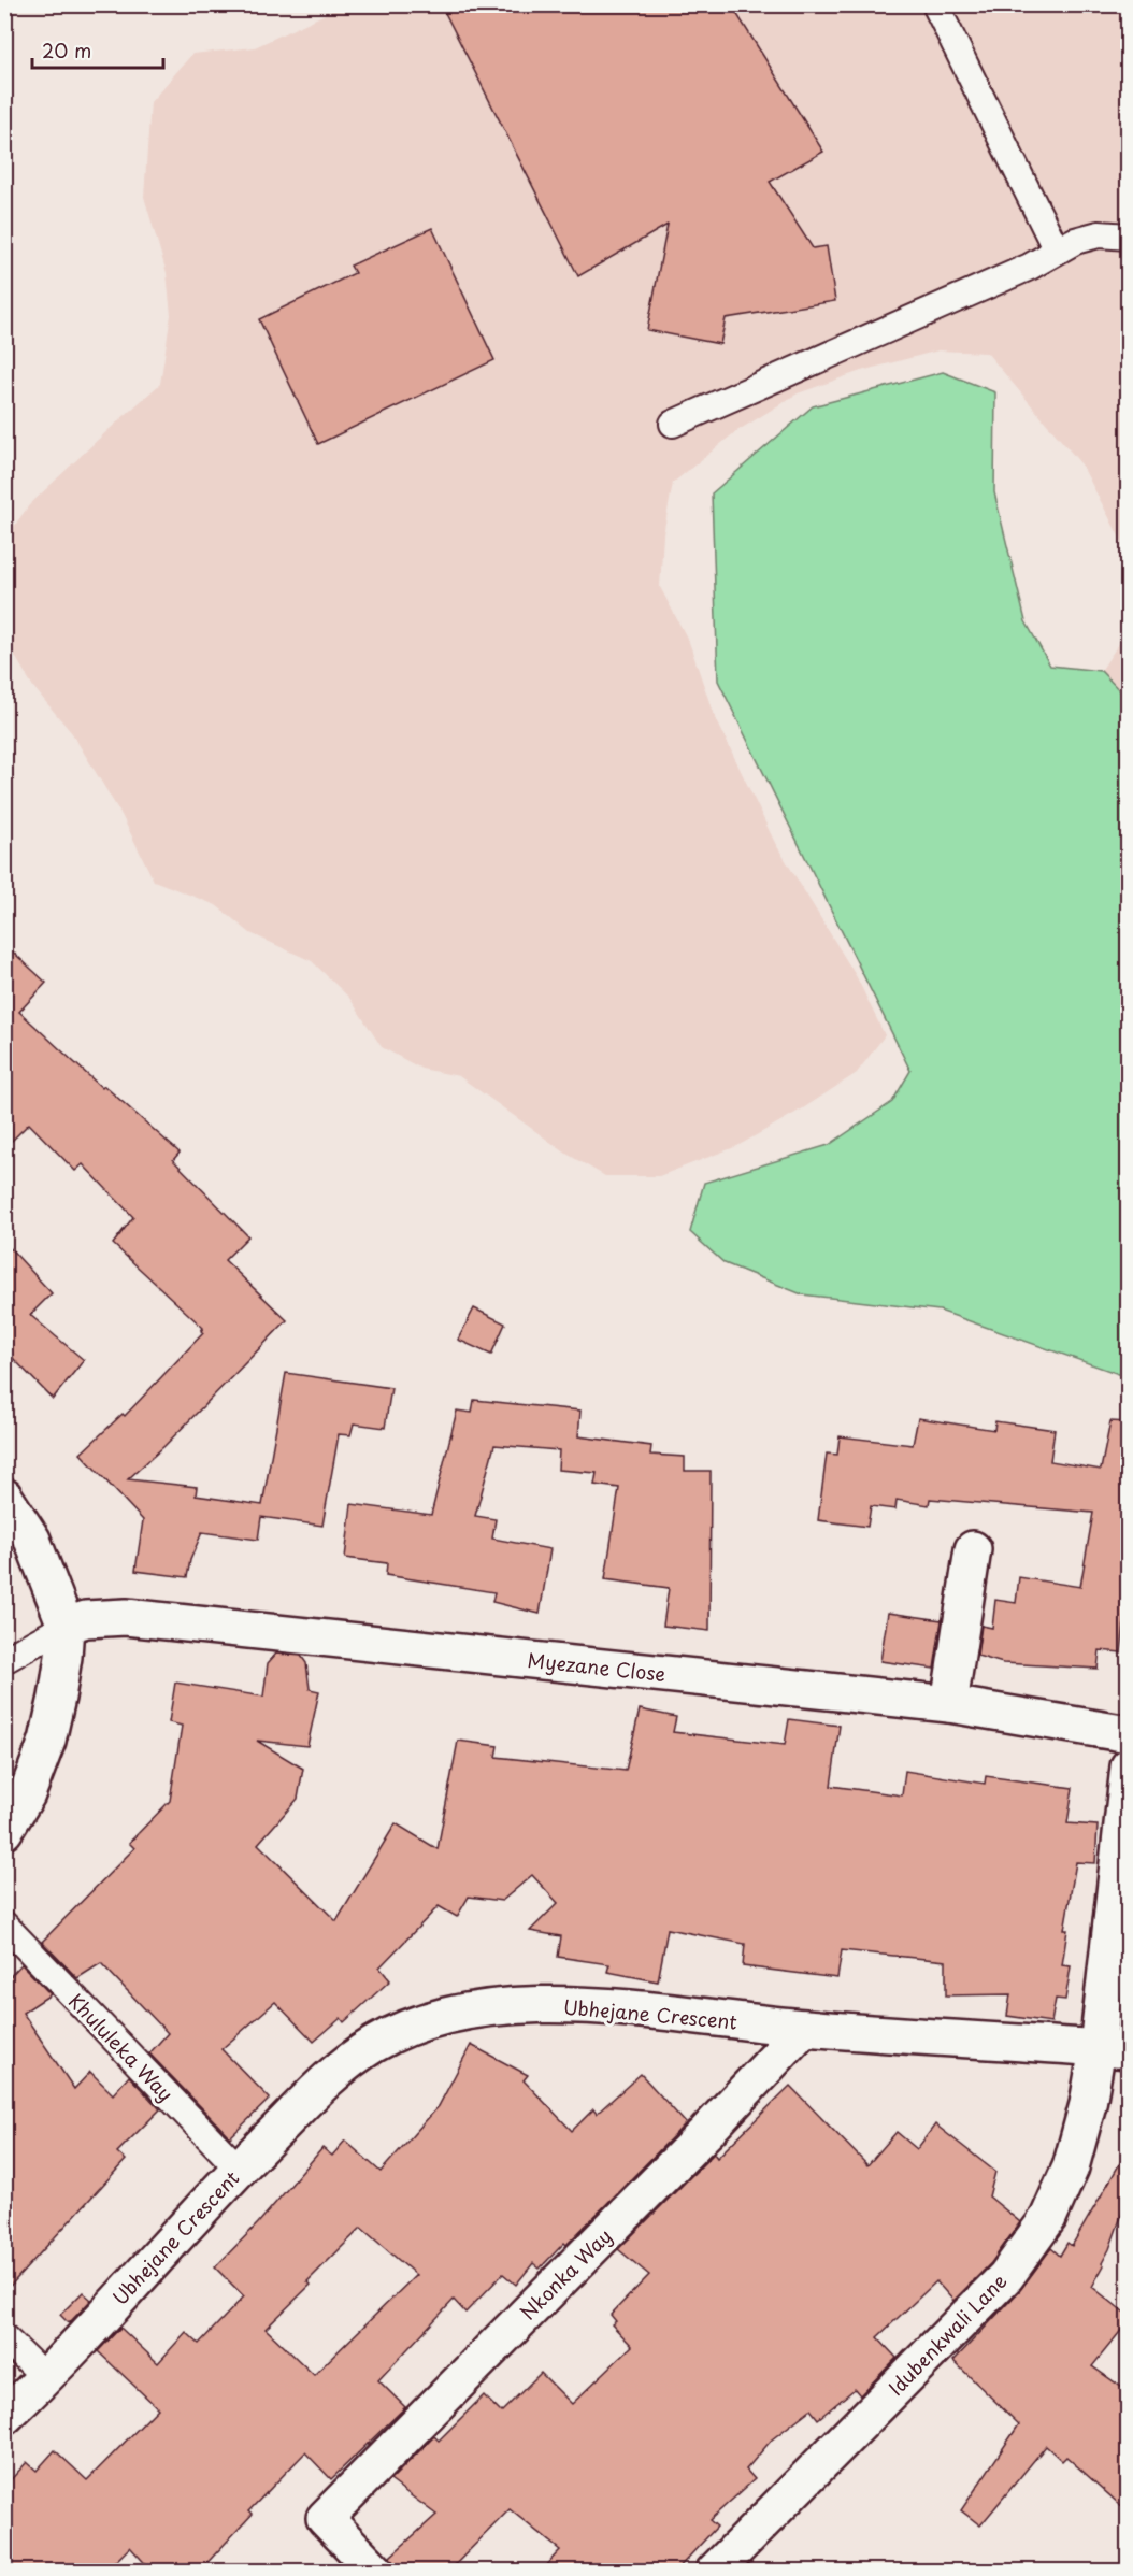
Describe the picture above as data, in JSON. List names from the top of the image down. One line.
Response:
{"streets":{"street":["Myezane Close","Ubhejane Crescent","Nkonka Way","Idubenkwali Lane"],"lane":["Khululeka Way"]},"crossings":[["Ubhejane Crescent","Khululeka Way"],["Ubhejane Crescent","Nkonka Way"],["Ubhejane Crescent","Idubenkwali Lane"]],"scale_bar":"20 m"}
